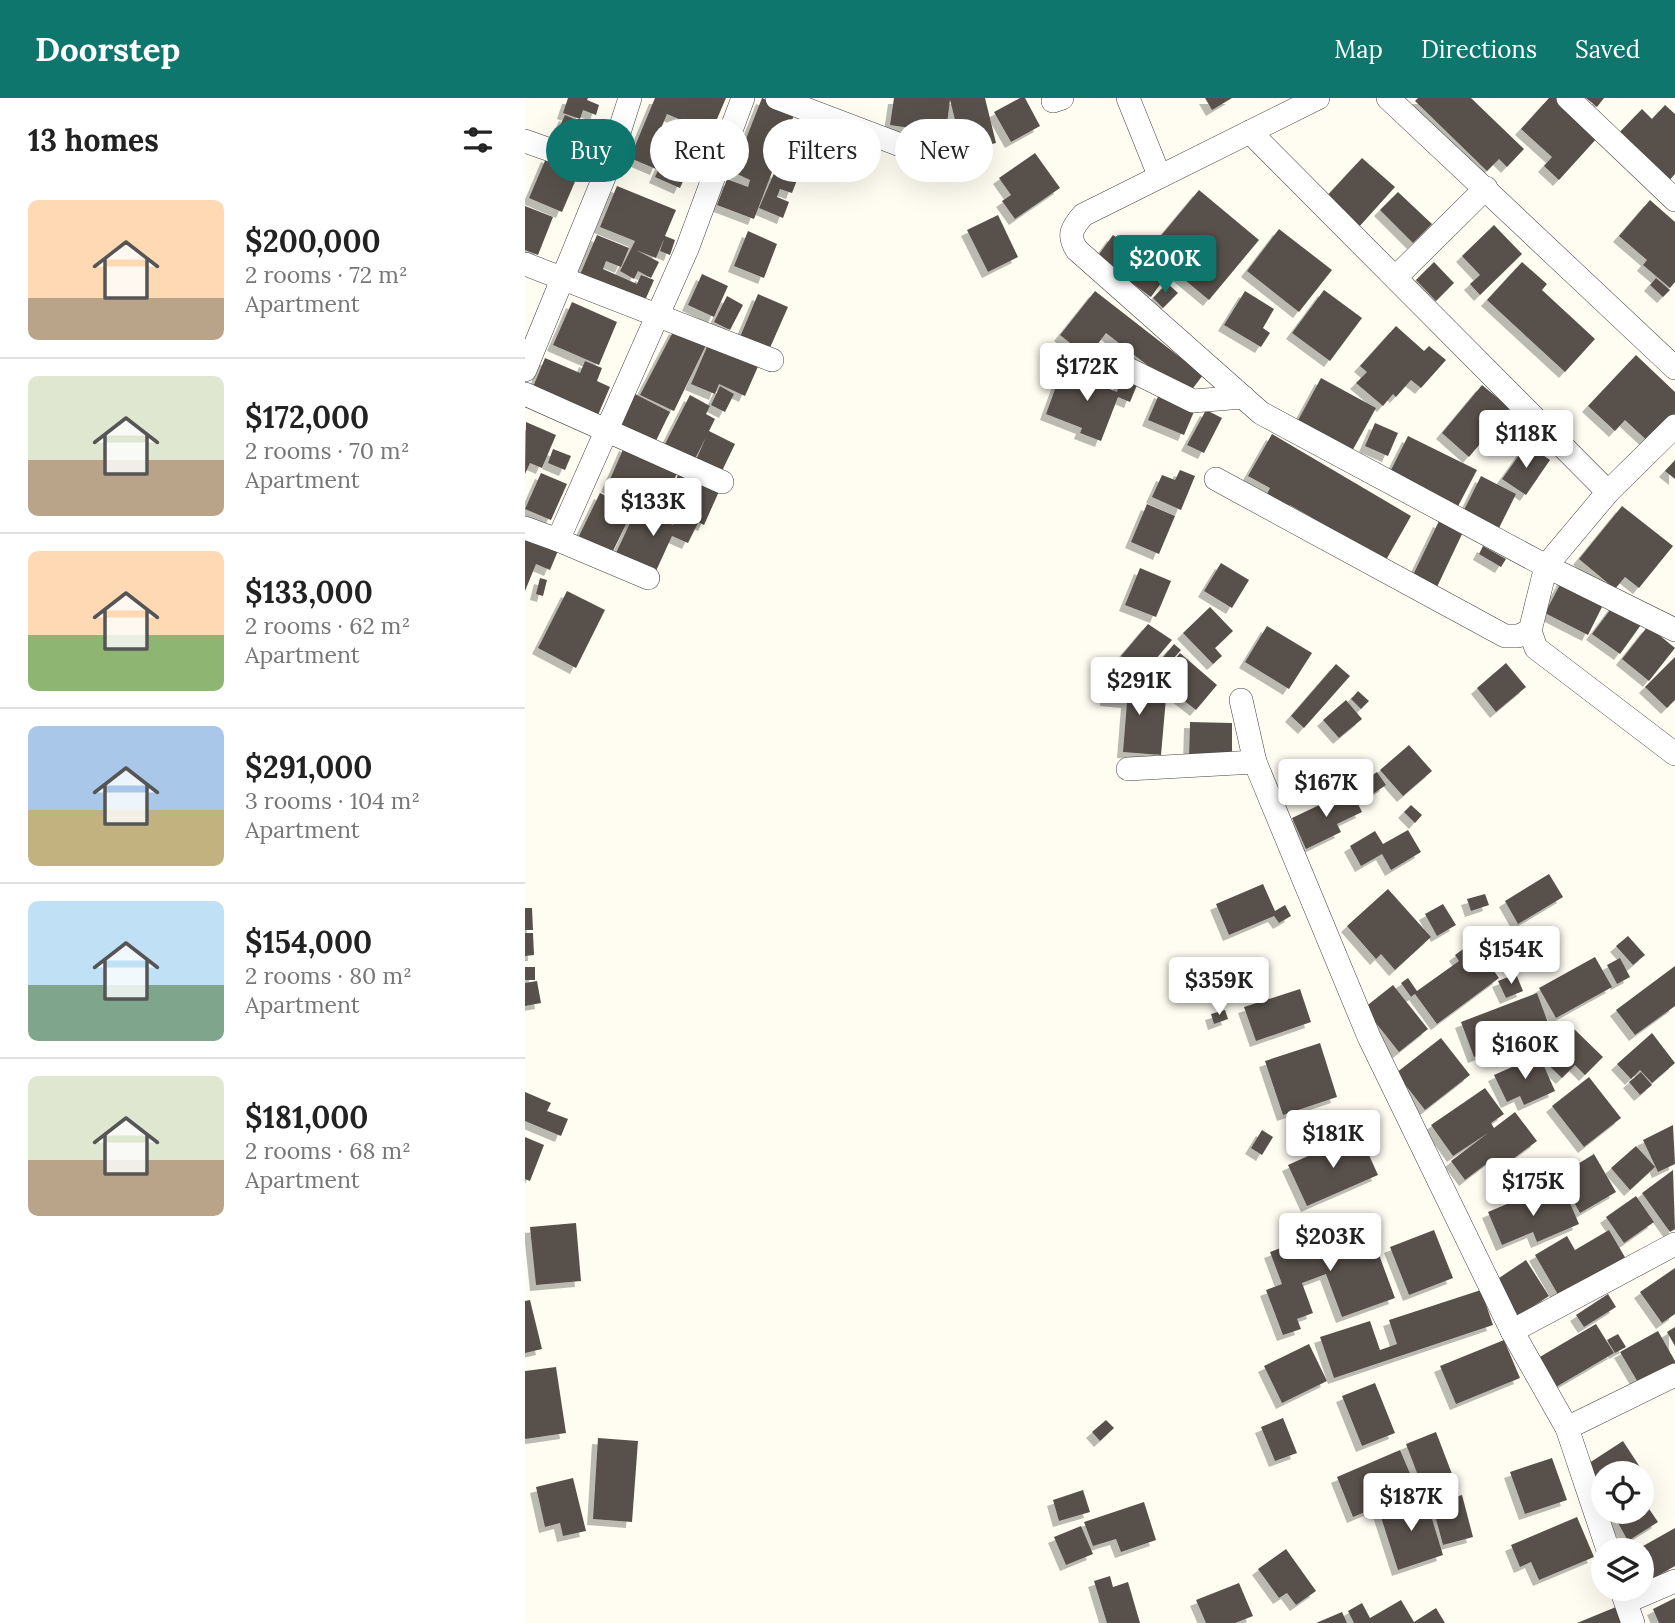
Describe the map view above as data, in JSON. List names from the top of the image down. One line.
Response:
{"page":{"header":"Doorstep","nav":["Map","Directions","Saved"],"heading":"13 homes","chip":["Buy","Rent","Filters","New"],"list":[{"name":"$200,000","note":"2 rooms · 72 m² · Apartment"},{"name":"$172,000","note":"2 rooms · 70 m² · Apartment"},{"name":"$133,000","note":"2 rooms · 62 m² · Apartment"},{"name":"$291,000","note":"3 rooms · 104 m² · Apartment"},{"name":"$154,000","note":"2 rooms · 80 m² · Apartment"},{"name":"$181,000","note":"2 rooms · 68 m² · Apartment"}],"price":["$200K","$172K","$118K","$133K","$291K","$167K","$154K","$359K","$160K","$181K","$175K","$203K","$187K"]}}
